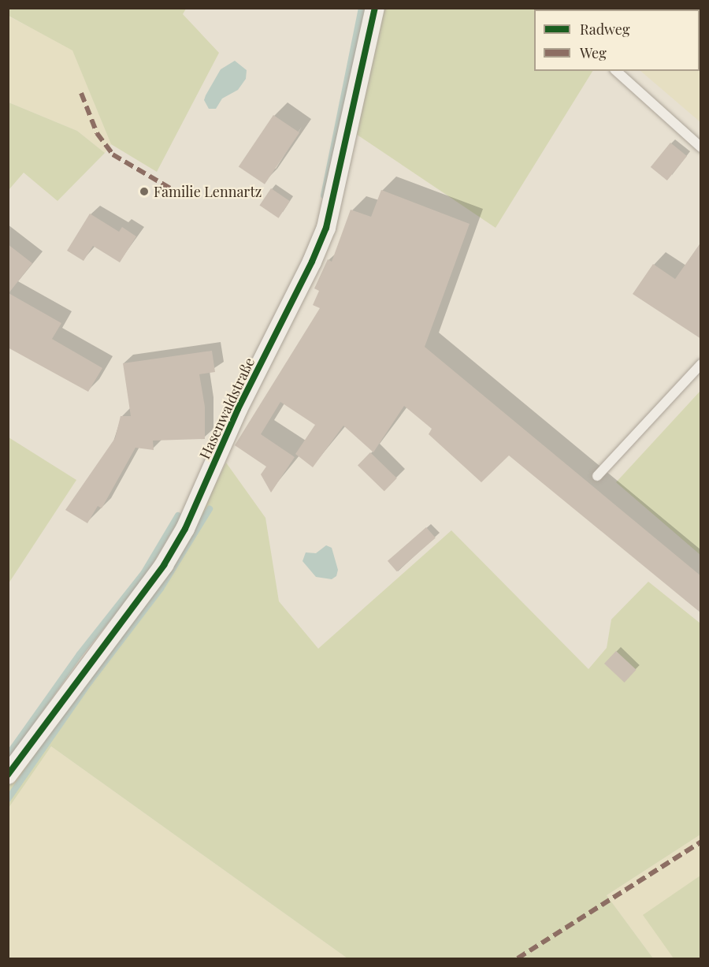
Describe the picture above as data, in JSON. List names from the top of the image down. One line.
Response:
{"streets":{"street":["Hasenwaldstraße"]},"places":["Familie Lennartz"],"legend":["Radweg","Weg"]}
